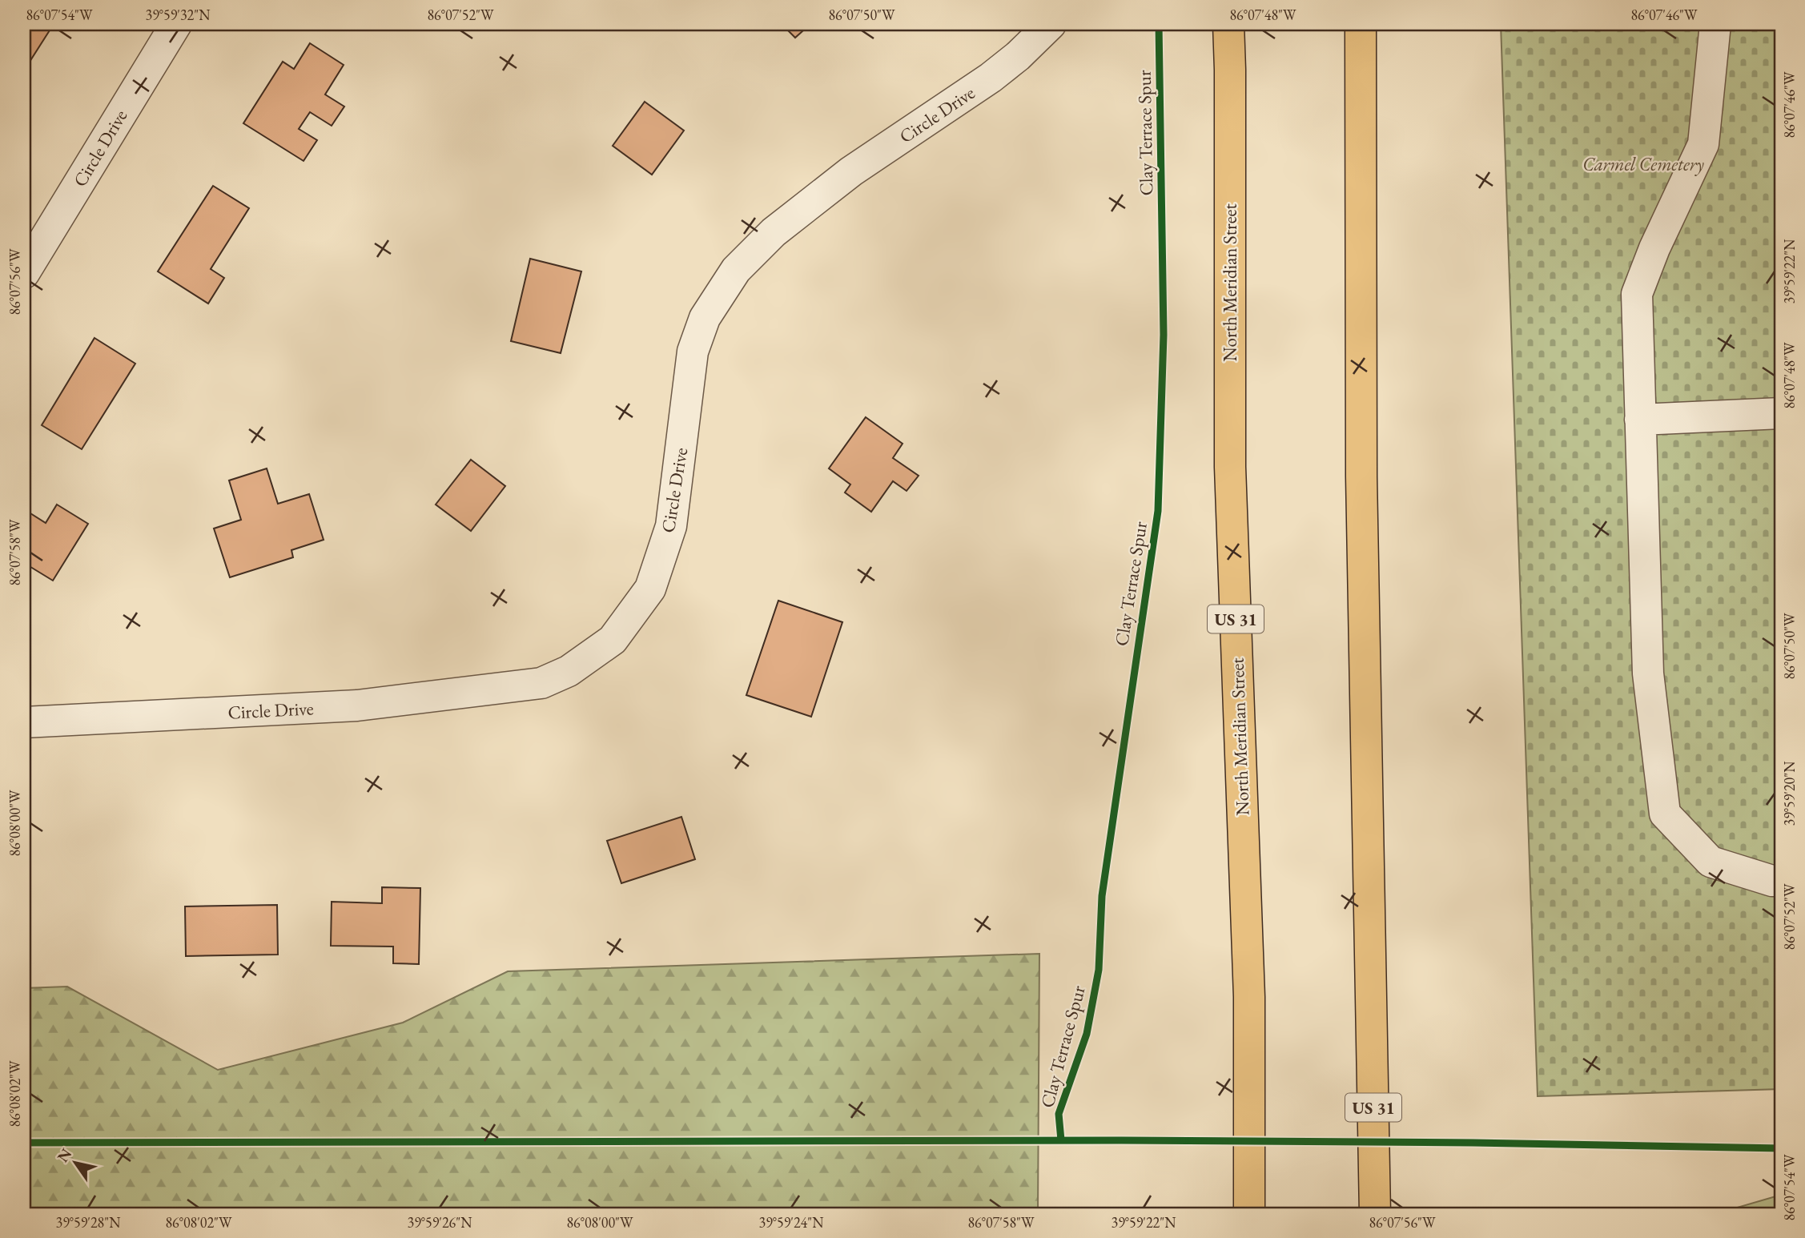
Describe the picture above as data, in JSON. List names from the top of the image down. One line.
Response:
{"streets":{"highway":["North Meridian Street","US 31"],"street":["Circle Drive"],"cycle path":["Clay Terrace Spur"]},"parks":["Carmel Cemetery"],"north":"top left","coordinates":["86°07'54\"W","39°59'32\"N","86°07'52\"W","86°07'50\"W","86°07'48\"W","86°07'46\"W","39°59'22\"N","86°07'56\"W","86°07'58\"W","39°59'20\"N","86°08'00\"W","86°08'02\"W","39°59'28\"N","39°59'26\"N","39°59'24\"N"]}
